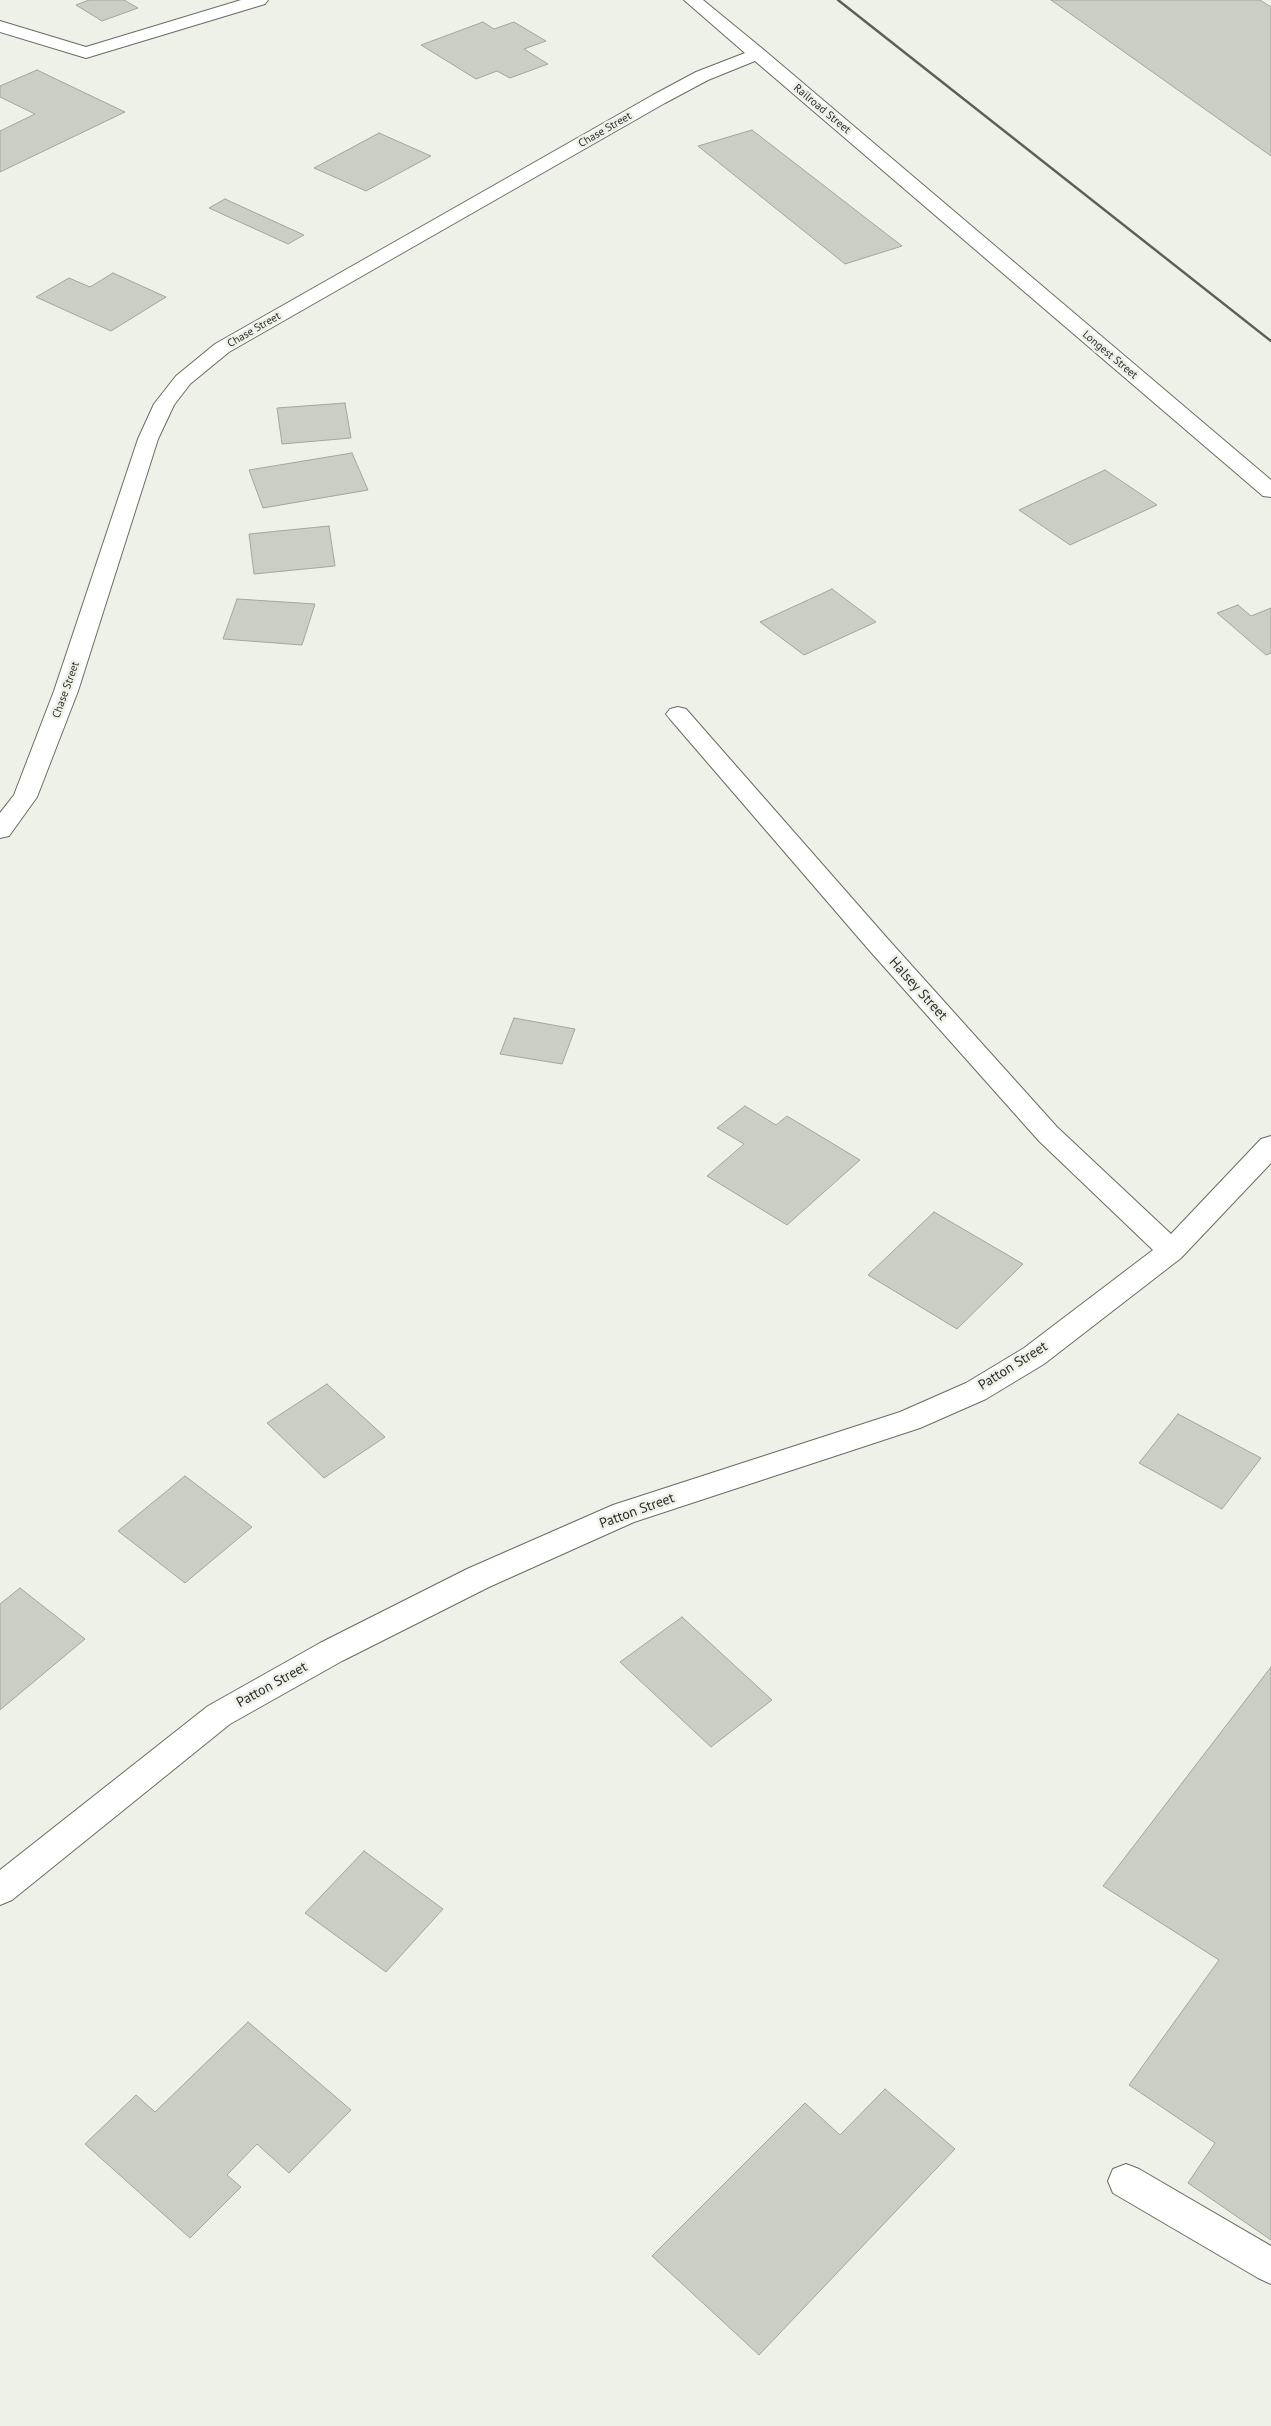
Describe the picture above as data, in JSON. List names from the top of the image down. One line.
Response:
{"streets":{"street":["Railroad Street","Chase Street","Longest Street","Halsey Street","Patton Street"]},"crossings":[["Railroad Street","Chase Street"],["Railroad Street","Longest Street"],["Halsey Street","Patton Street"]]}
